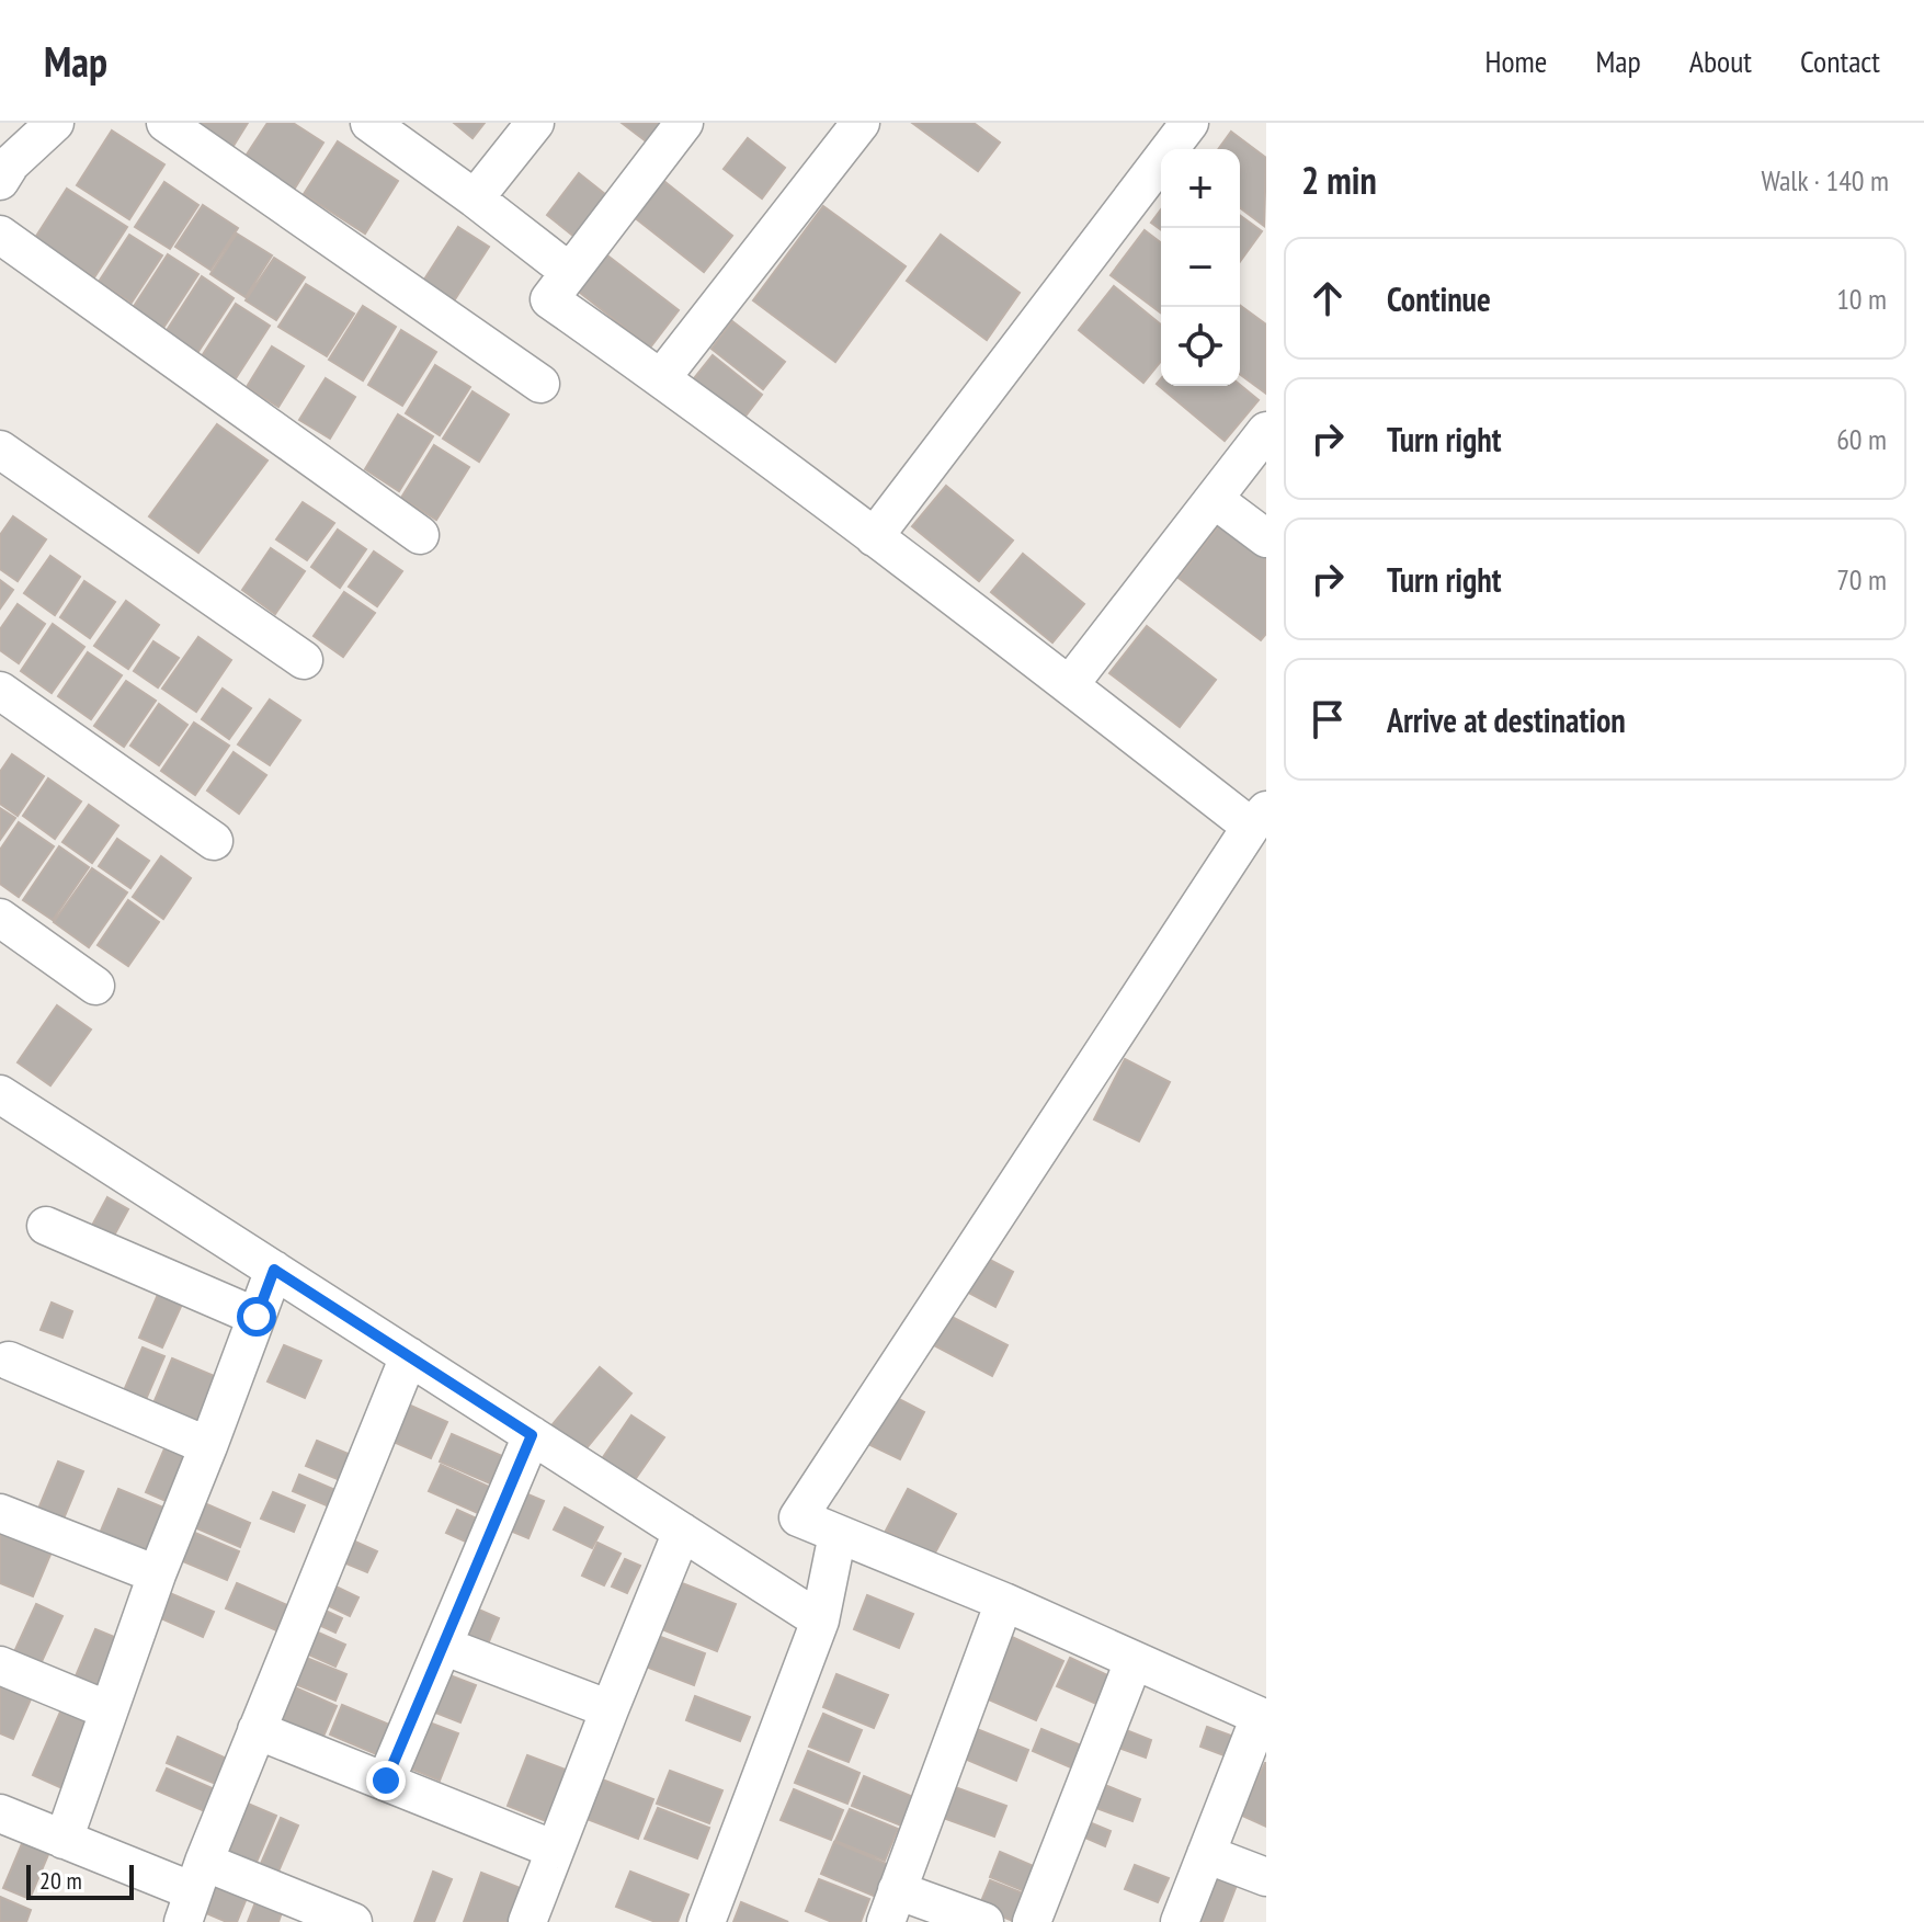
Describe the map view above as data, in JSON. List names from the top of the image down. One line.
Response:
{"scale_bar":"20 m","page":{"header":"Map","nav":["Home","Map","About","Contact"],"heading":["2 min","Walk · 140 m"],"map_buttons":["+","−"],"list":[["Continue","10 m"],["Turn right","60 m"],["Turn right","70 m"],"Arrive at destination"],"scale":"20 m"}}
